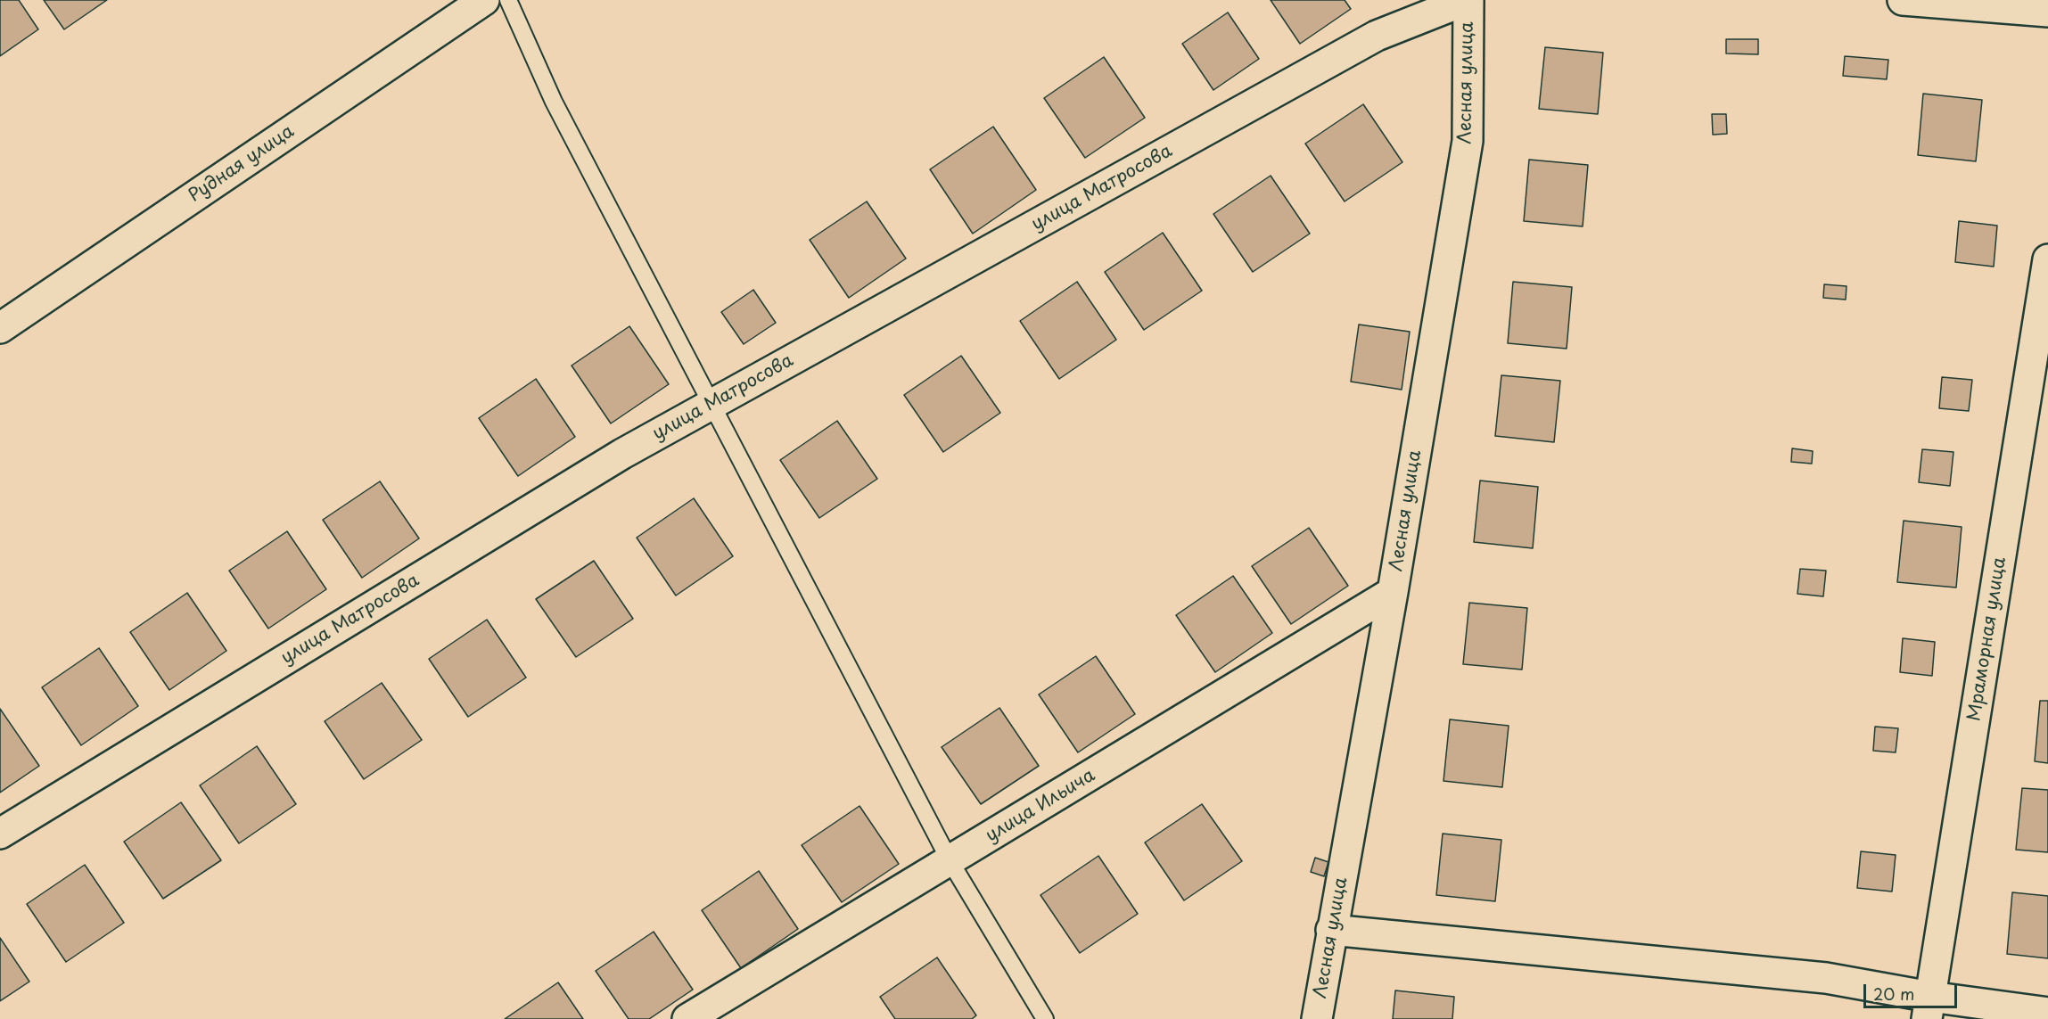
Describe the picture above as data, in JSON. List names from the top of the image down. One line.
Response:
{"streets":{"street":["Лесная улица","Рудная улица","улица Матросова","Мраморная улица","улица Ильича"]},"crossings":[["Лесная улица","улица Матросова"],["Лесная улица","улица Ильича"]],"scale_bar":"20 m"}
